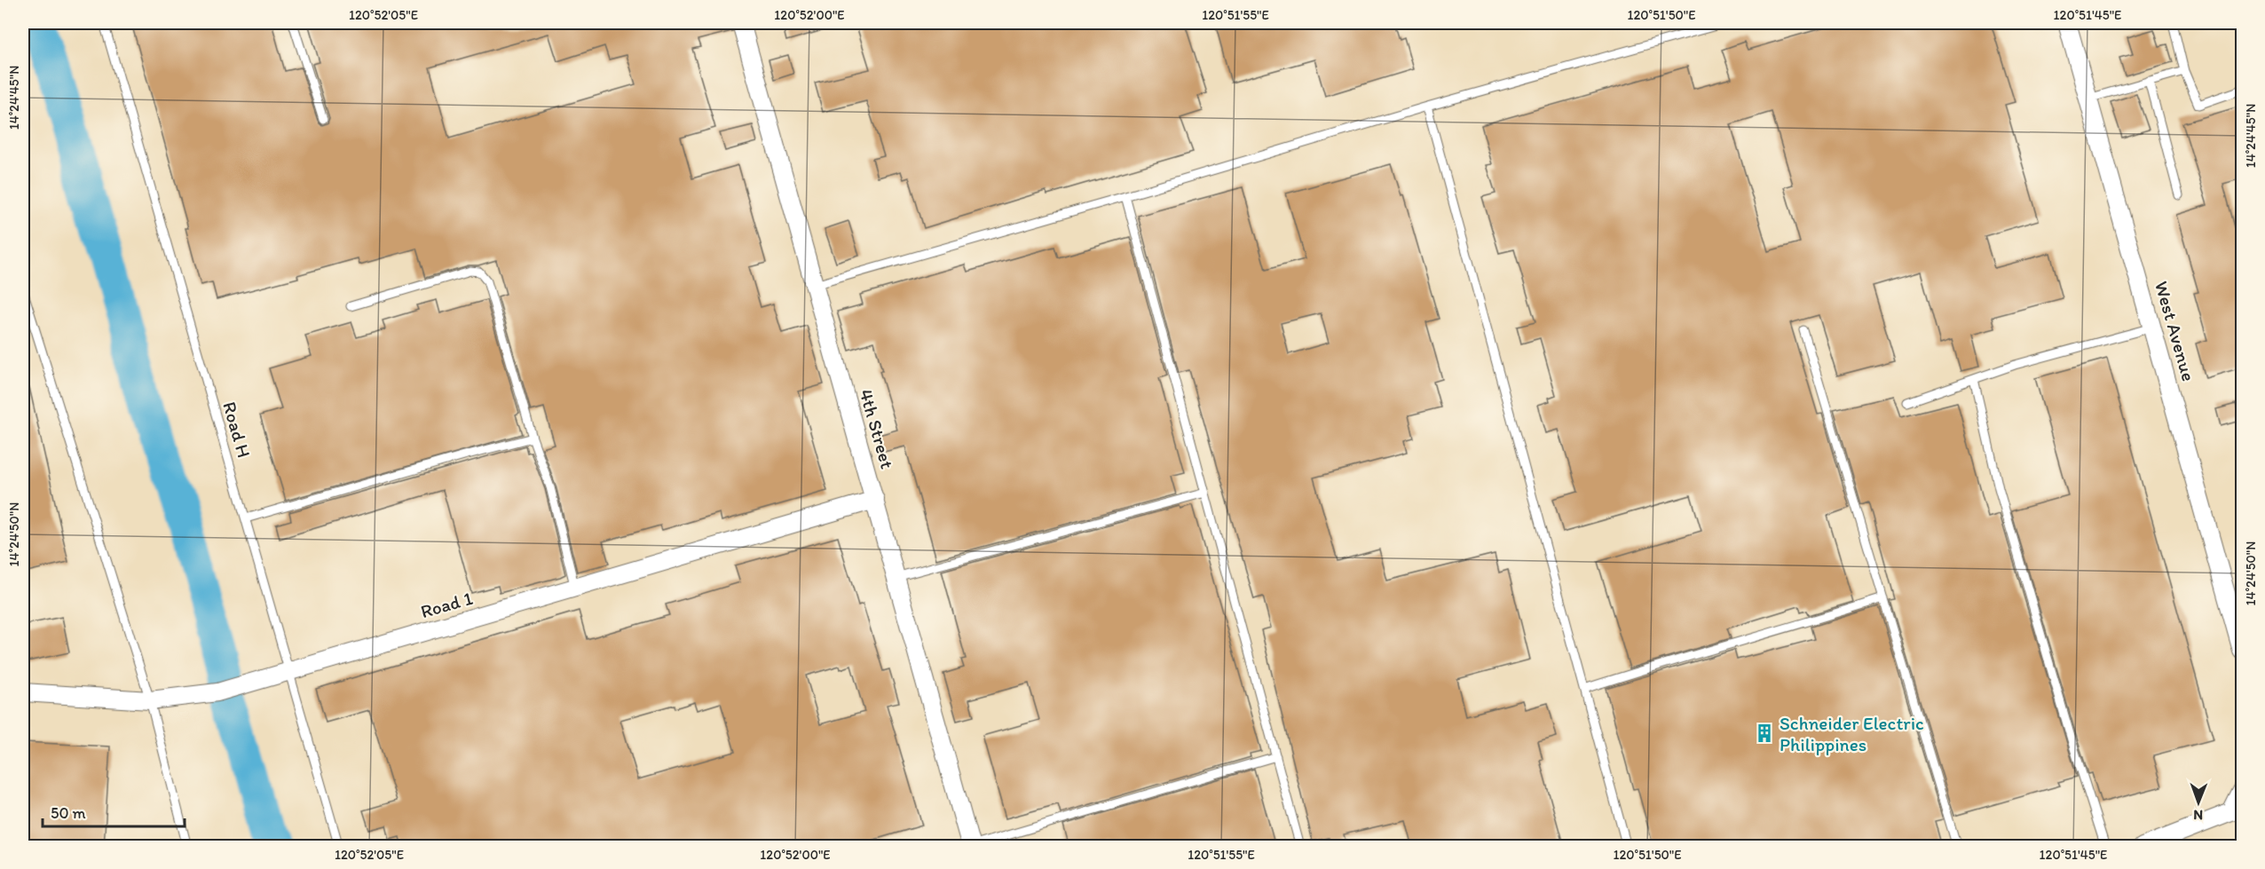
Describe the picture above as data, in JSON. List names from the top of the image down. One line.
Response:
{"streets":{"street":["West Avenue","4th Street","Road 1"],"lane":["Road H"]},"crossings":[["4th Street","Road 1"],["Road H","Road 1"]],"places":{"building":["Schneider Electric Philippines"]},"scale_bar":"50 m","north":"bottom","coordinates":["120°52'05\"E","120°52'00\"E","120°51'55\"E","120°51'50\"E","120°51'45\"E","14°24'45\"N","14°24'50\"N"]}
